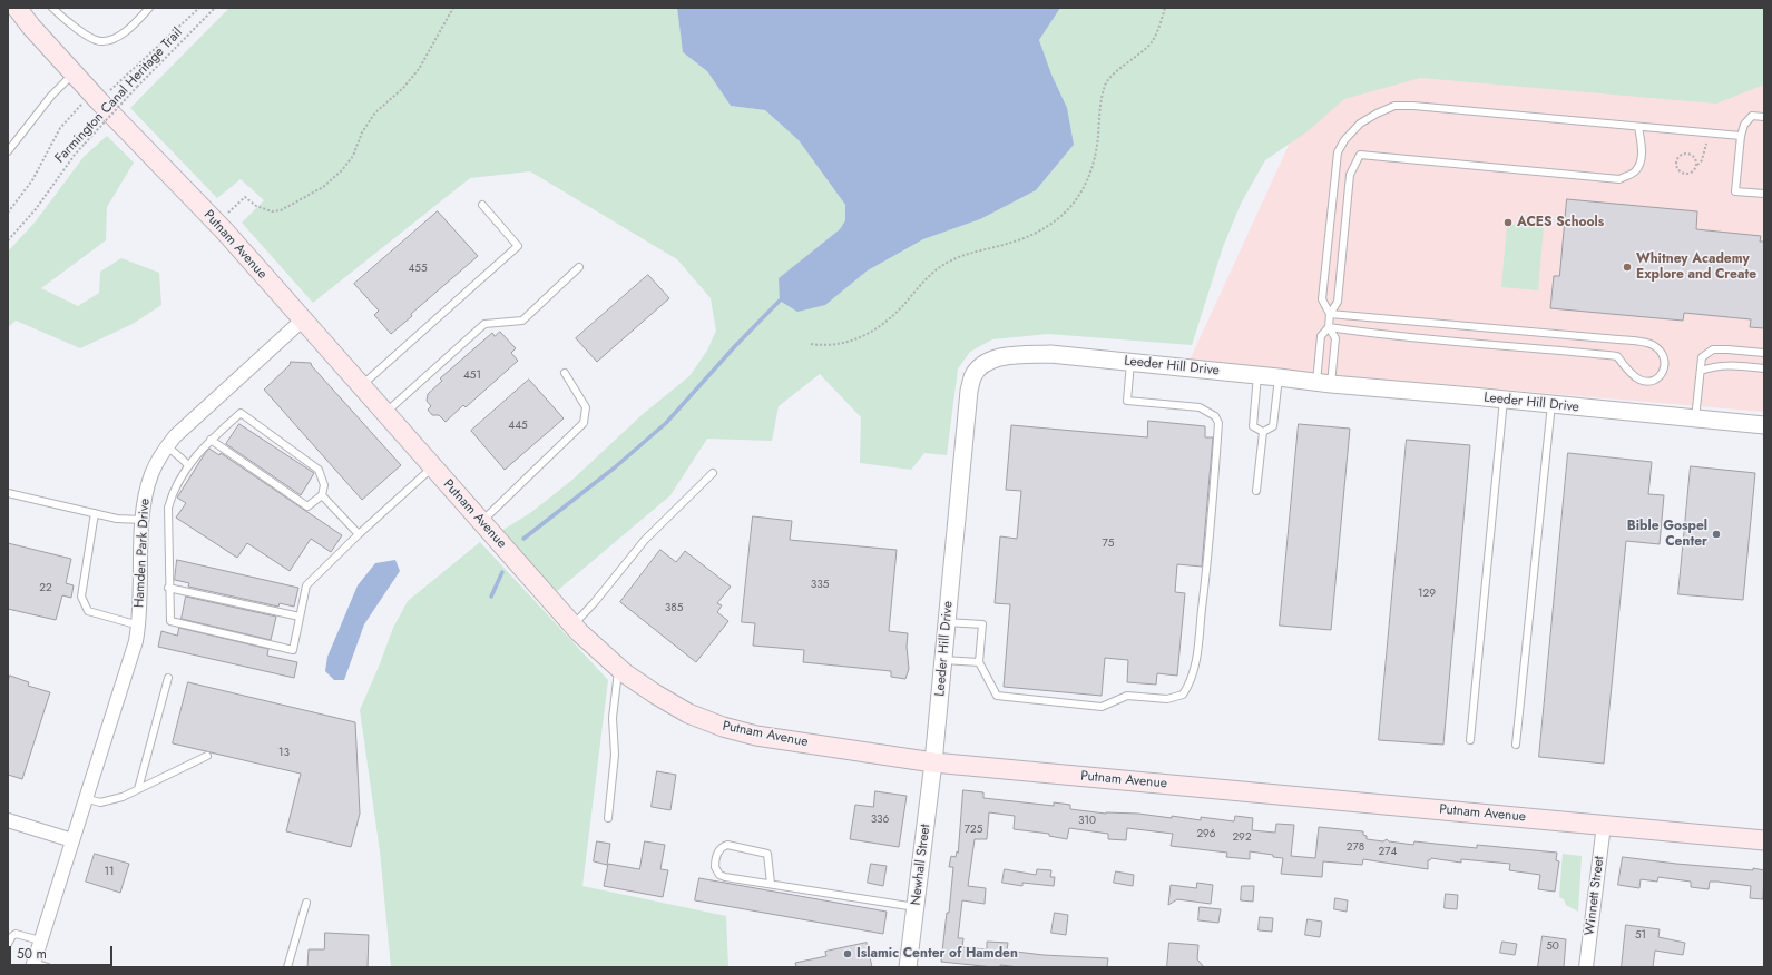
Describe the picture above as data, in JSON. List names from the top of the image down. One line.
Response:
{"streets":{"main road":["Putnam Avenue"],"street":["Leeder Hill Drive","Hamden Park Drive","Newhall Street","Winnett Street"],"path":["Farmington Canal Heritage Trail"]},"crossings":[["Putnam Avenue","Leeder Hill Drive"],["Putnam Avenue","Hamden Park Drive"],["Putnam Avenue","Newhall Street"],["Putnam Avenue","Winnett Street"],["Leeder Hill Drive","Newhall Street"]],"places":["ACES Schools","Whitney Academy Explore and Create","Bible Gospel Center","Islamic Center of Hamden"],"house_numbers":["455","451","445","75","335","22","129","385","13","336","310","725","296","292","278","274","11","51","50"],"scale_bar":"50 m"}
